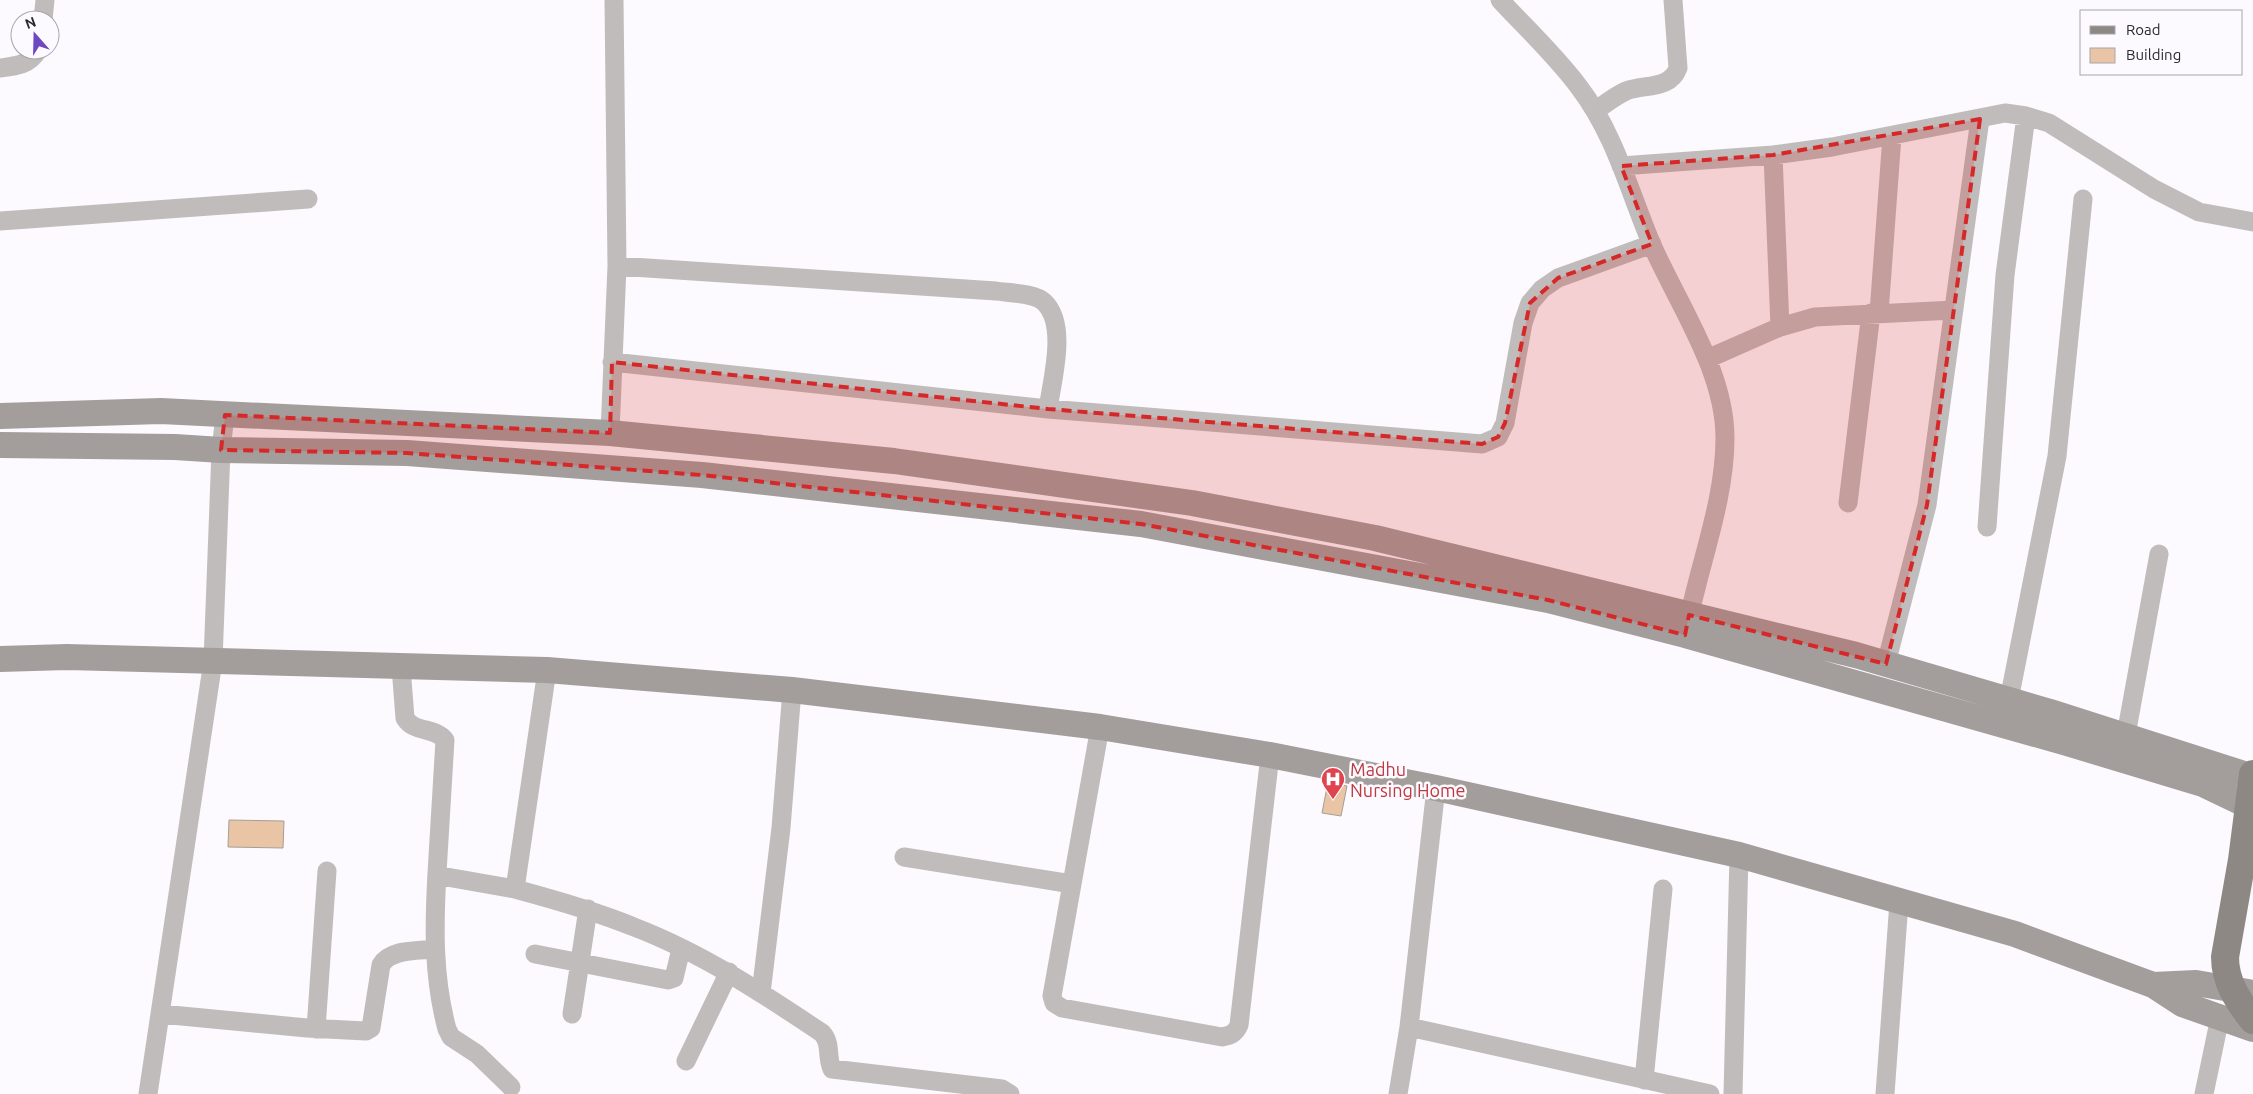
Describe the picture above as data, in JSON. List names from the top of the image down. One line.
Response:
{"places":{"hospital":["Madhu Nursing Home"]},"legend":["Road","Building"],"north":"top"}
